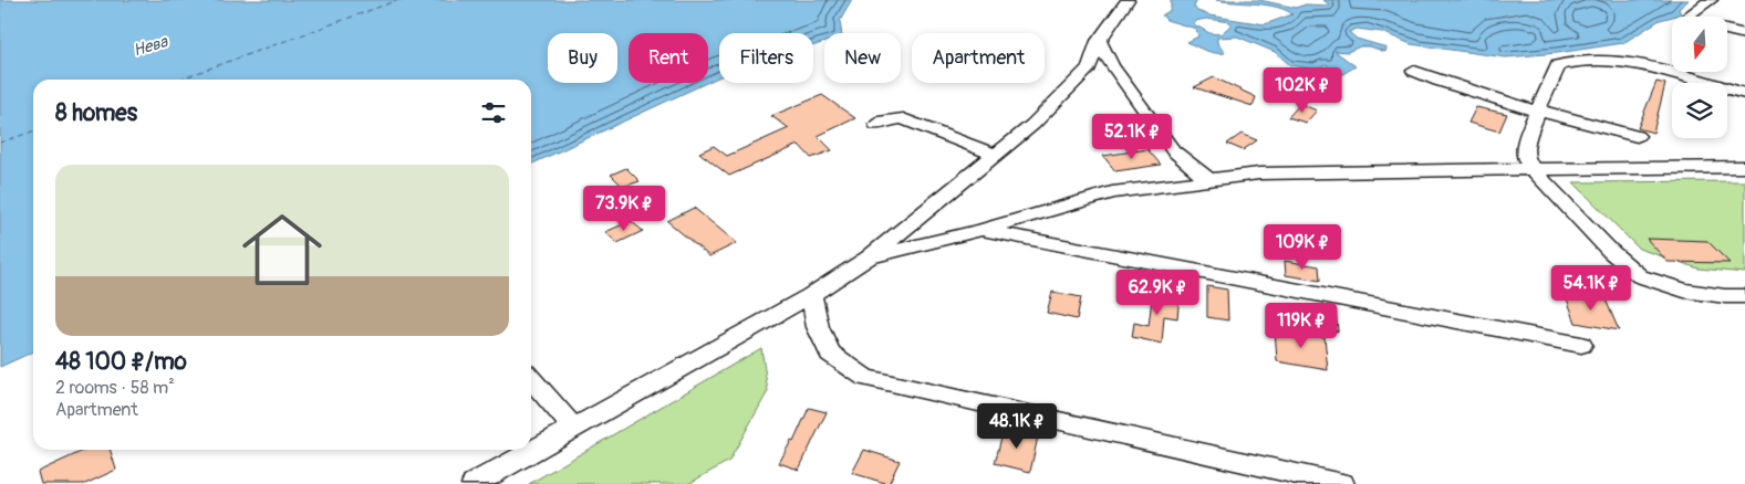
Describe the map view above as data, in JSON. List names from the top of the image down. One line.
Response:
{"water":["Нева"],"north":"bottom","page":{"chip":["Buy","Rent","Filters","New","Apartment"],"price":["102K ₽","52.1K ₽","73.9K ₽","109K ₽","54.1K ₽","62.9K ₽","119K ₽","48.1K ₽"],"heading":"8 homes","list":[{"name":"48 100 ₽/mo","note":"2 rooms · 58 m² · Apartment"}]}}
